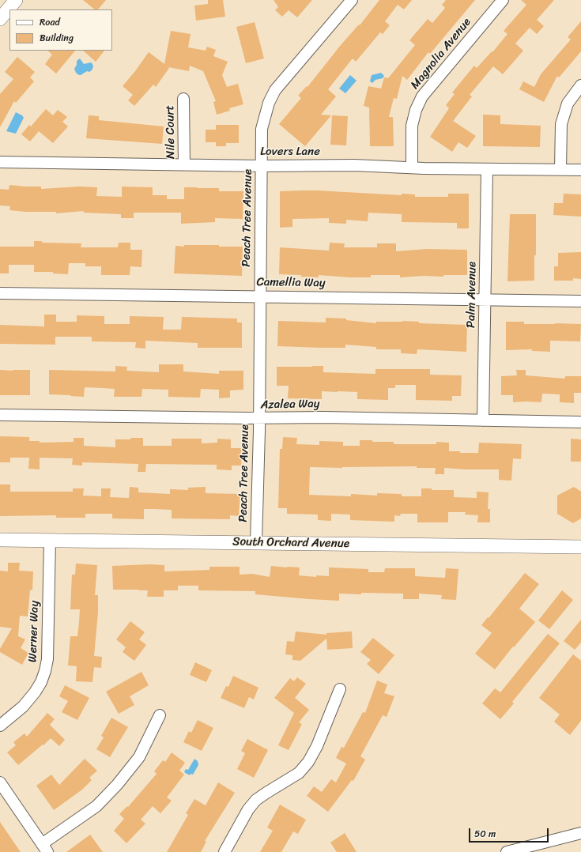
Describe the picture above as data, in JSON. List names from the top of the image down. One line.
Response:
{"streets":{"street":["Magnolia Avenue","Nile Court","Lovers Lane","Peach Tree Avenue","Camellia Way","Palm Avenue","Azalea Way","South Orchard Avenue","Werner Way"]},"crossings":[["Magnolia Avenue","Lovers Lane"],["Nile Court","Lovers Lane"],["Lovers Lane","Peach Tree Avenue"],["Lovers Lane","Palm Avenue"],["Peach Tree Avenue","Camellia Way"],["Peach Tree Avenue","Azalea Way"],["Peach Tree Avenue","South Orchard Avenue"],["Camellia Way","Palm Avenue"],["Palm Avenue","Azalea Way"],["South Orchard Avenue","Werner Way"]],"legend":["Road","Building"],"scale_bar":"50 m"}
